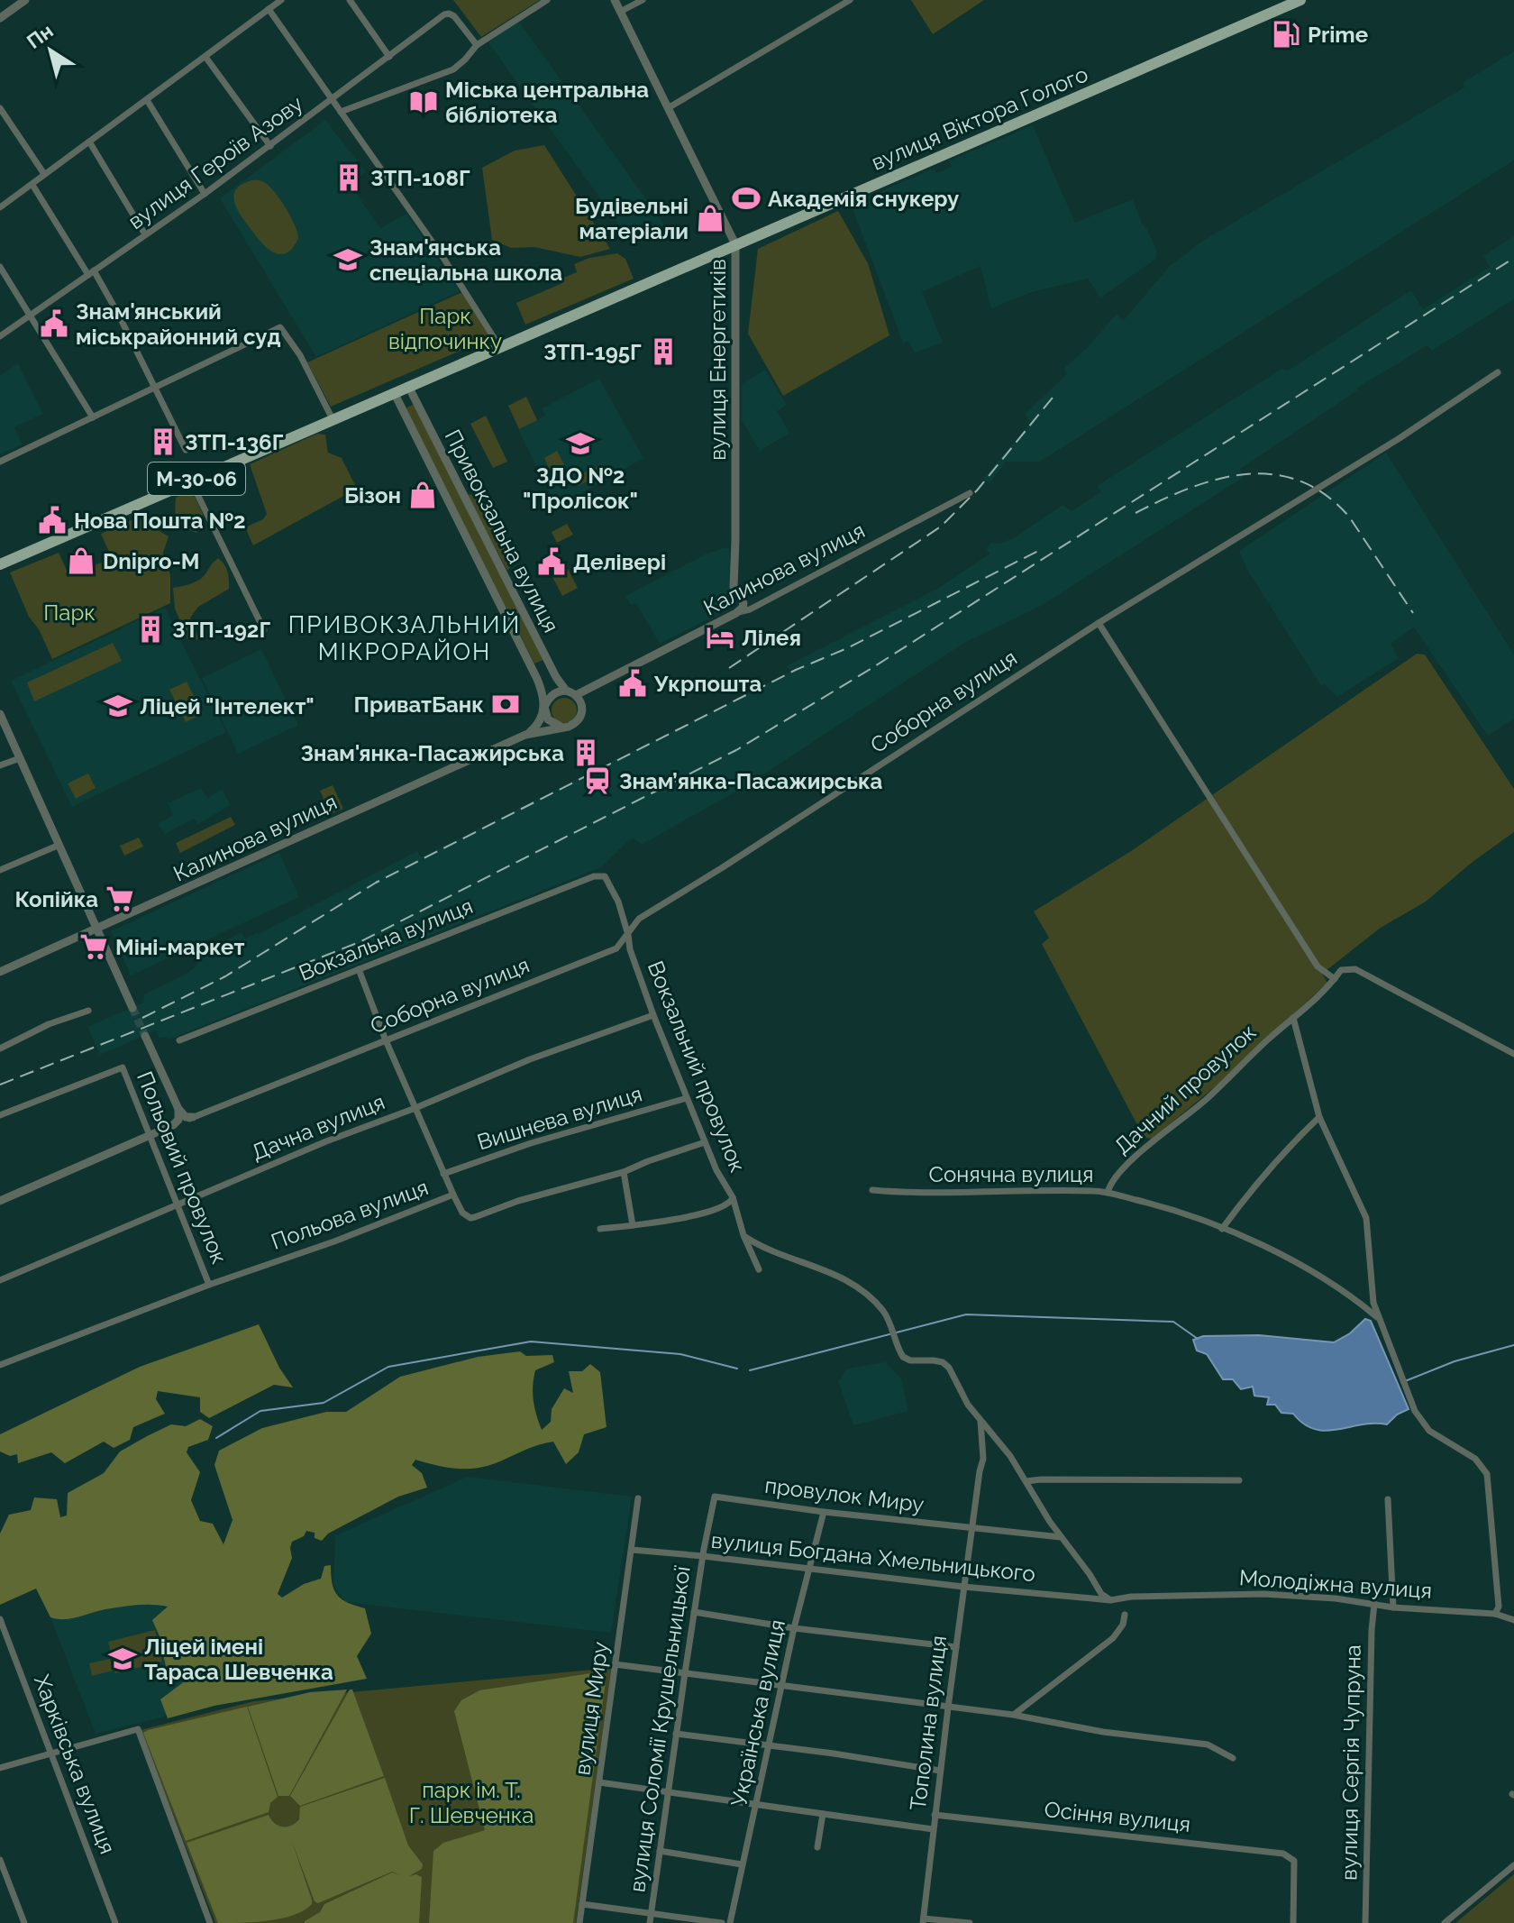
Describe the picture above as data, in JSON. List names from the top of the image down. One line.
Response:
{"streets":{"main road":["вулиця Віктора Голого","М-30-06"],"street":["вулиця Героїв Азову","вулиця Енергетиків","Привокзальна вулиця","Калинова вулиця","Соборна вулиця","Вокзальна вулиця","Вокзальний провулок","Дачний провулок","Вишнева вулиця","Дачна вулиця","Польовий провулок","Сонячна вулиця","Польова вулиця","провулок Миру","вулиця Богдана Хмельницького","Молодіжна вулиця","вулиця Миру","Українська вулиця","Тополина вулиця","вулиця Соломії Крушельницької","вулиця Сергія Чупруна","Харківська вулиця","Осіння вулиця"]},"crossings":[["вулиця Віктора Голого","вулиця Енергетиків"],["вулиця Віктора Голого","Привокзальна вулиця"],["вулиця Енергетиків","Калинова вулиця"],["Привокзальна вулиця","Калинова вулиця"],["Соборна вулиця","Вокзальний провулок"],["Соборна вулиця","Польовий провулок"],["Вокзальна вулиця","Вокзальний провулок"],["Вокзальний провулок","Вишнева вулиця"],["Вокзальний провулок","Дачна вулиця"],["Вокзальний провулок","Польова вулиця"],["Дачний провулок","Сонячна вулиця"],["Дачна вулиця","Польовий провулок"],["Польовий провулок","Польова вулиця"],["провулок Миру","Українська вулиця"],["провулок Миру","Тополина вулиця"],["провулок Миру","вулиця Соломії Крушельницької"],["вулиця Богдана Хмельницького","Молодіжна вулиця"],["вулиця Богдана Хмельницького","вулиця Миру"],["вулиця Богдана Хмельницького","Українська вулиця"],["вулиця Богдана Хмельницького","Тополина вулиця"],["вулиця Богдана Хмельницького","вулиця Соломії Крушельницької"],["Молодіжна вулиця","вулиця Сергія Чупруна"],["Тополина вулиця","Осіння вулиця"]],"districts":["ПРИВОКЗАЛЬНИЙ МІКРОРАЙОН"],"parks":["Парк відпочинку","Парк","парк ім. Т. Г. Шевченка"],"places":{"fuel station":["Prime"],"library":["Міська центральна бібліотека"],"building":["ЗТП-108Г","ЗТП-195Г","ЗТП-136Г","ЗТП-192Г","Знам'янка-Пасажирська"],"sports":["Академія снукеру"],"shop":["Будівельні матеріали","Бізон","Dnipro-M"],"school or university":["Знам'янська спеціальна школа","ЗДО №2 \"Пролісок\"","Ліцей \"Інтелект\"","Ліцей імені Тараса Шевченка"],"public building":["Знам'янський міськрайонний суд","Нова Пошта №2","Делівері","Укрпошта"],"hotel":["Лілея"],"bank":["ПриватБанк"],"station":["Знам’янка-Пасажирська"],"supermarket":["Копійка","Міні-маркет"]},"north":"top left"}
